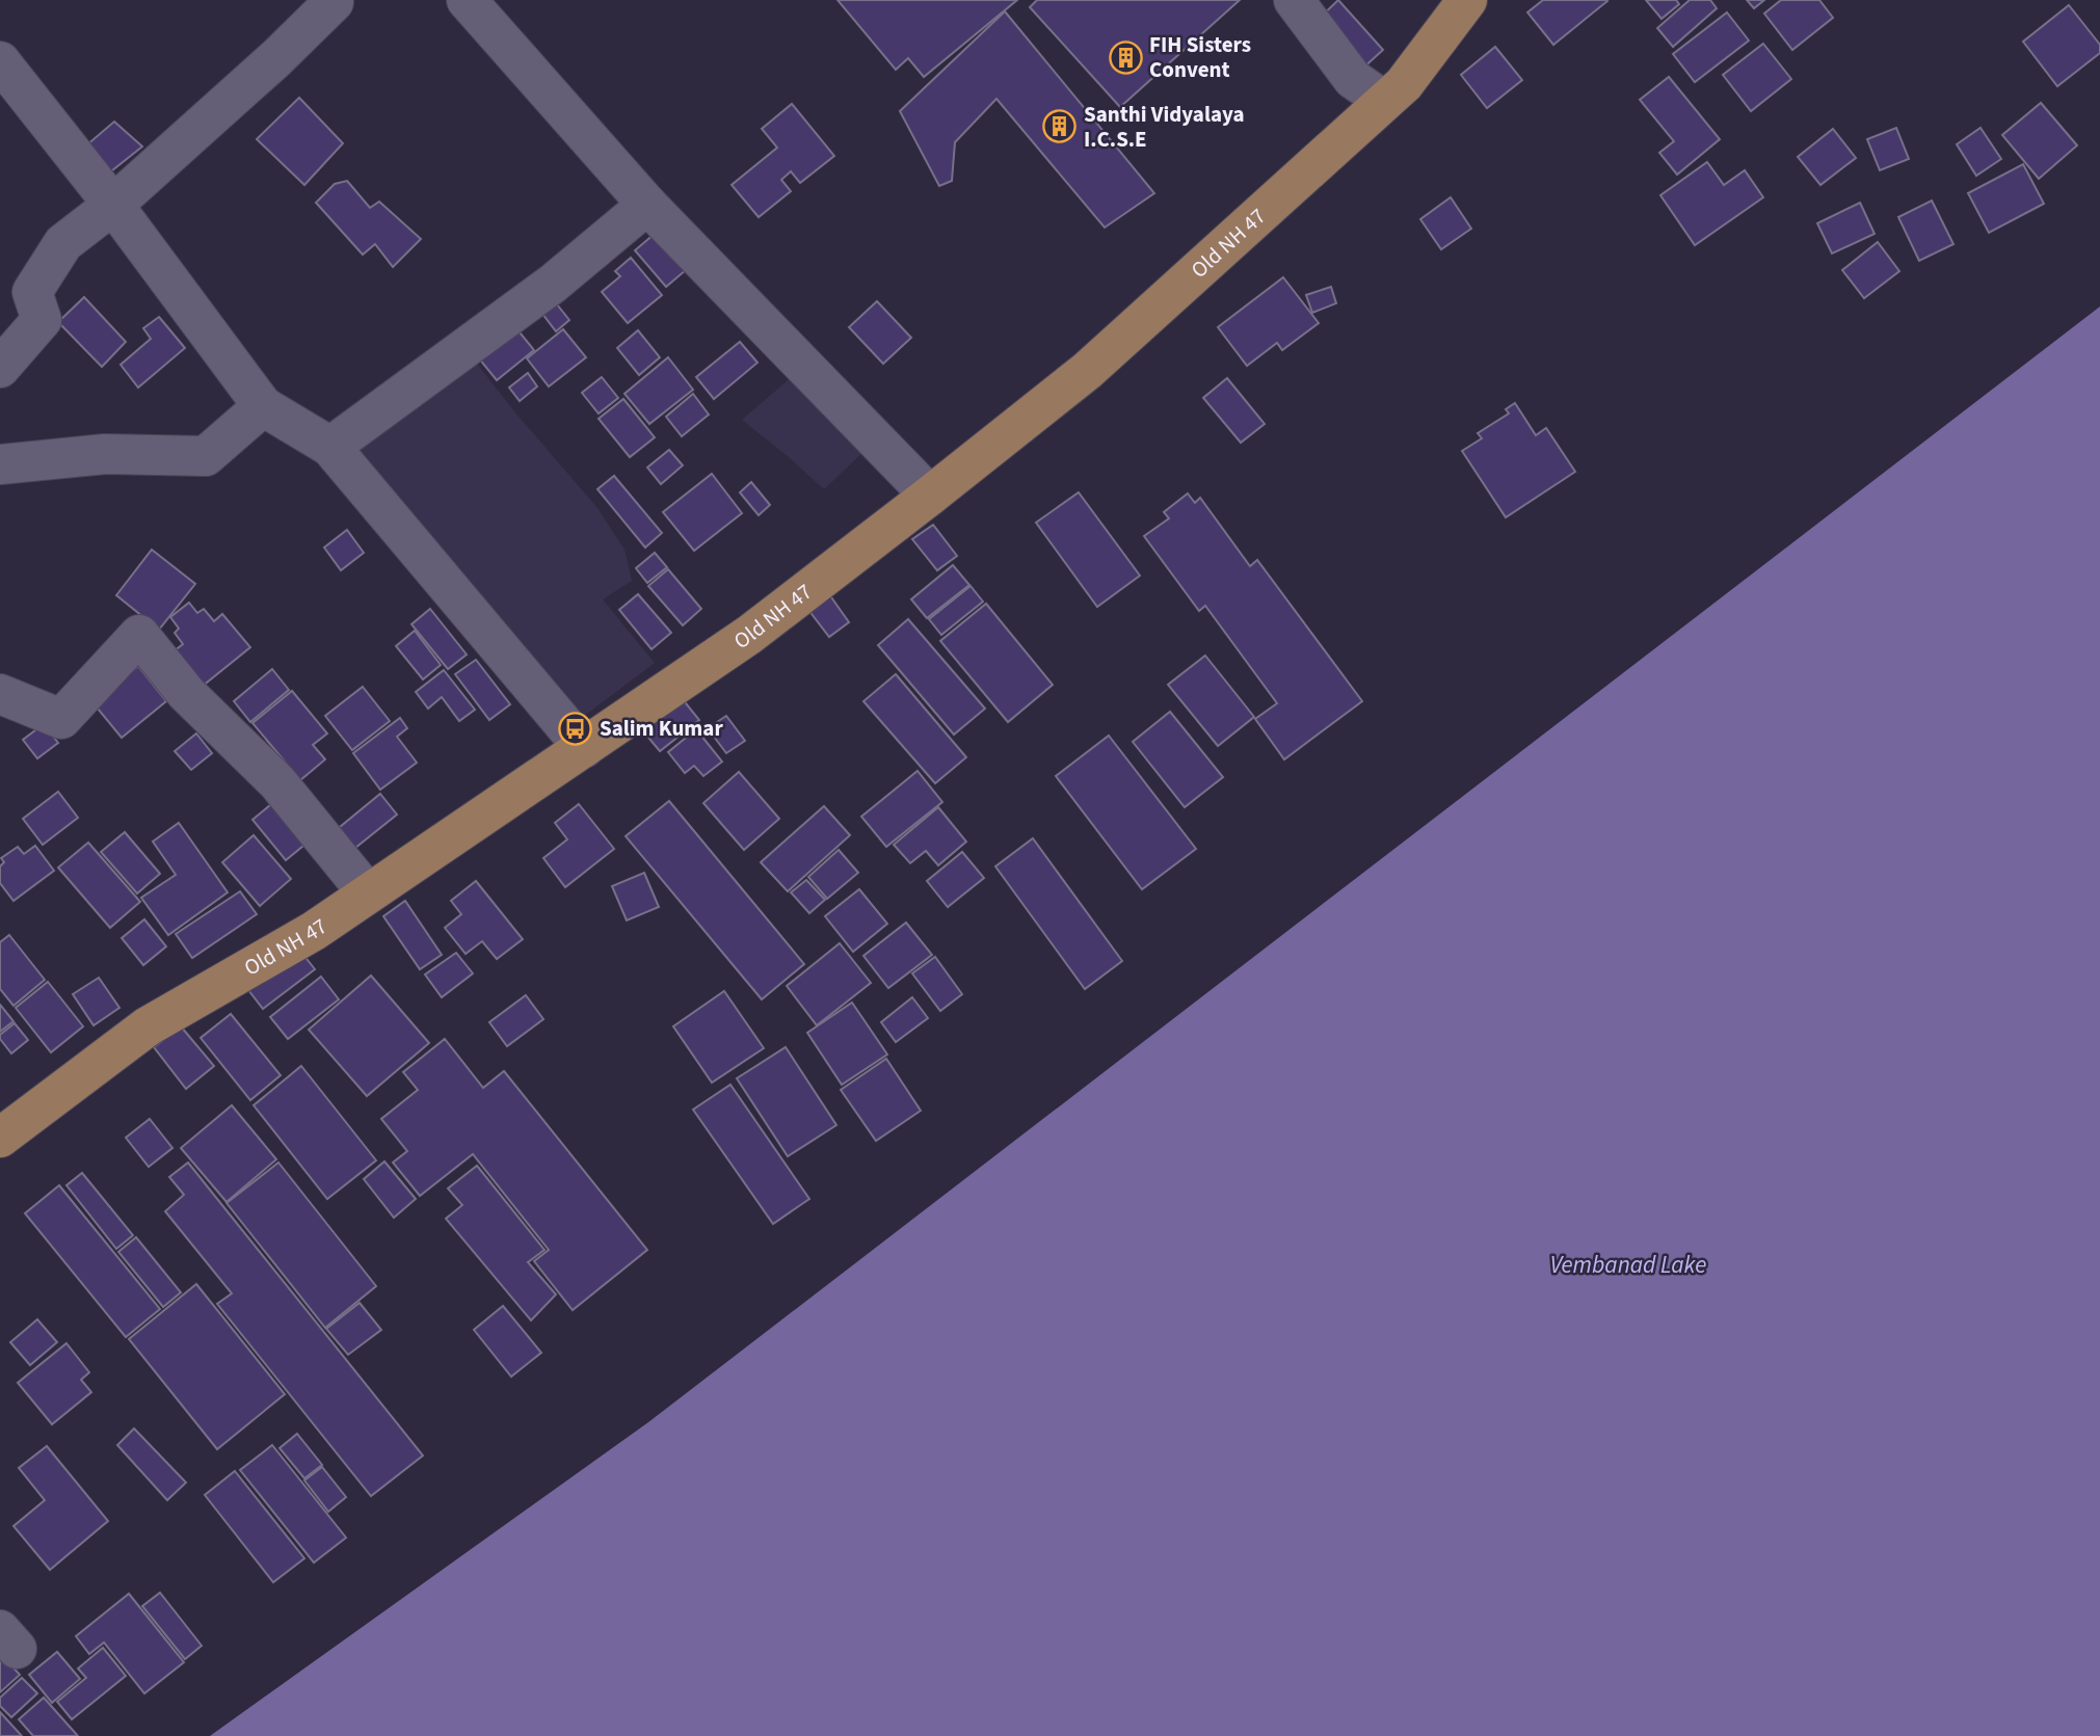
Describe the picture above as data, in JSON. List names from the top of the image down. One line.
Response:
{"streets":{"main road":["Old NH 47"]},"water":["Vembanad Lake"],"places":{"building":["FIH Sisters Convent","Santhi Vidyalaya I.C.S.E"],"bus stop":["Salim Kumar"]}}
